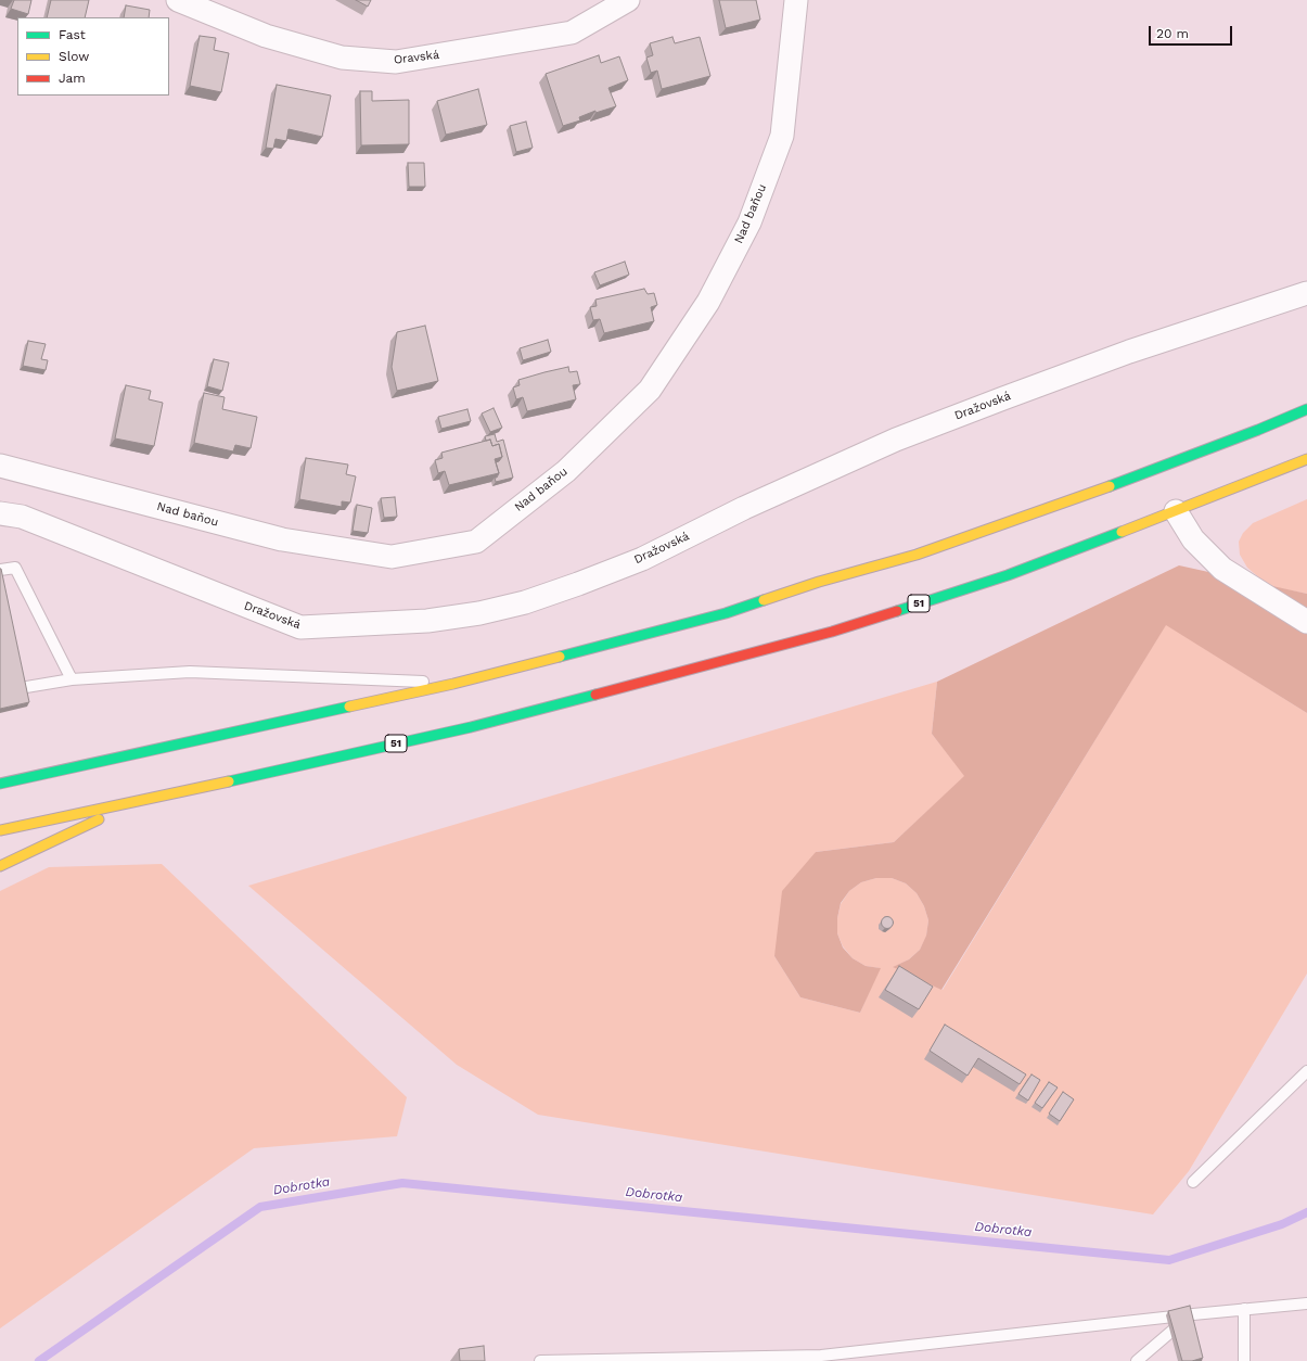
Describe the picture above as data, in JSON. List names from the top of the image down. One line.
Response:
{"streets":{"main road":["51"],"street":["Oravská","Nad baňou","Dražovská"]},"water":["Dobrotka"],"legend":["Fast","Slow","Jam"],"scale_bar":"20 m"}
